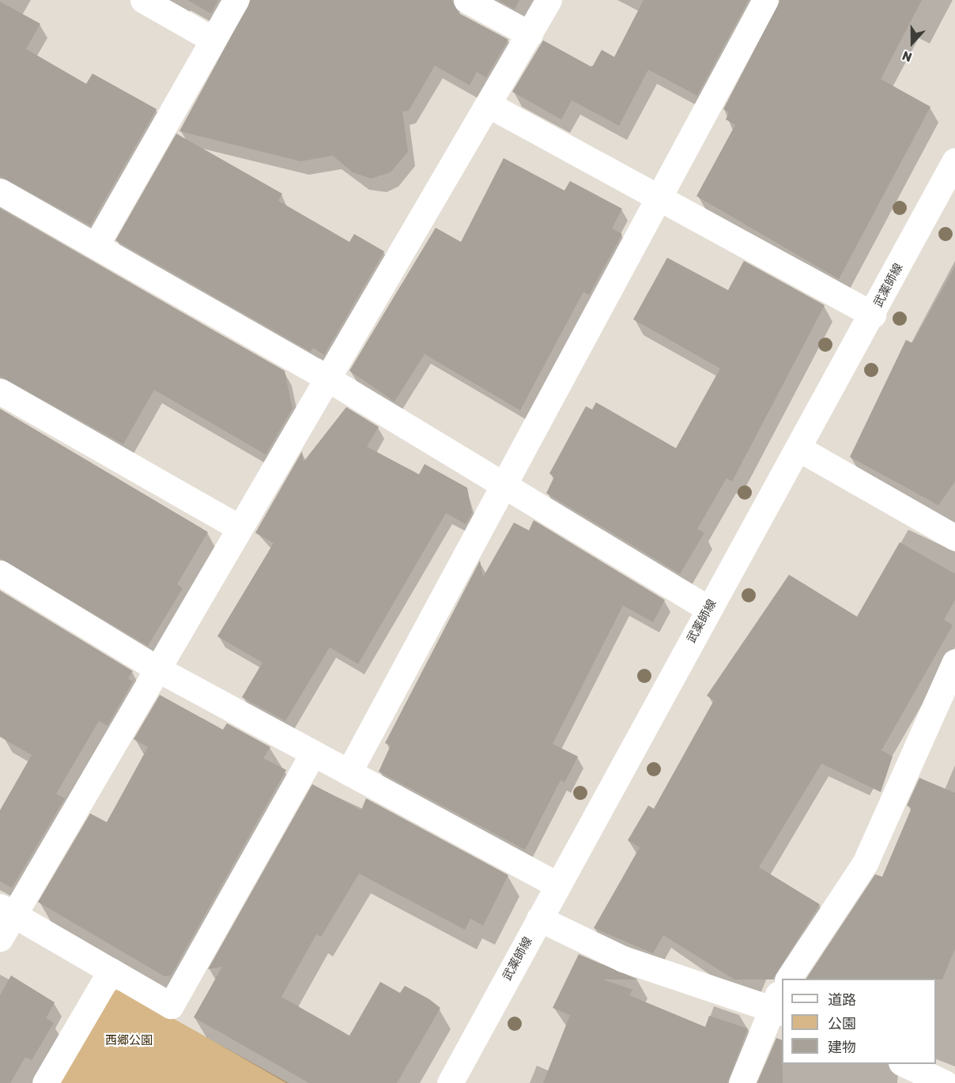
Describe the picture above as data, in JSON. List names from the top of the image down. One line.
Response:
{"streets":{"street":["武薬師線"]},"parks":["西郷公園"],"legend":["道路","公園","建物"],"north":"bottom"}
